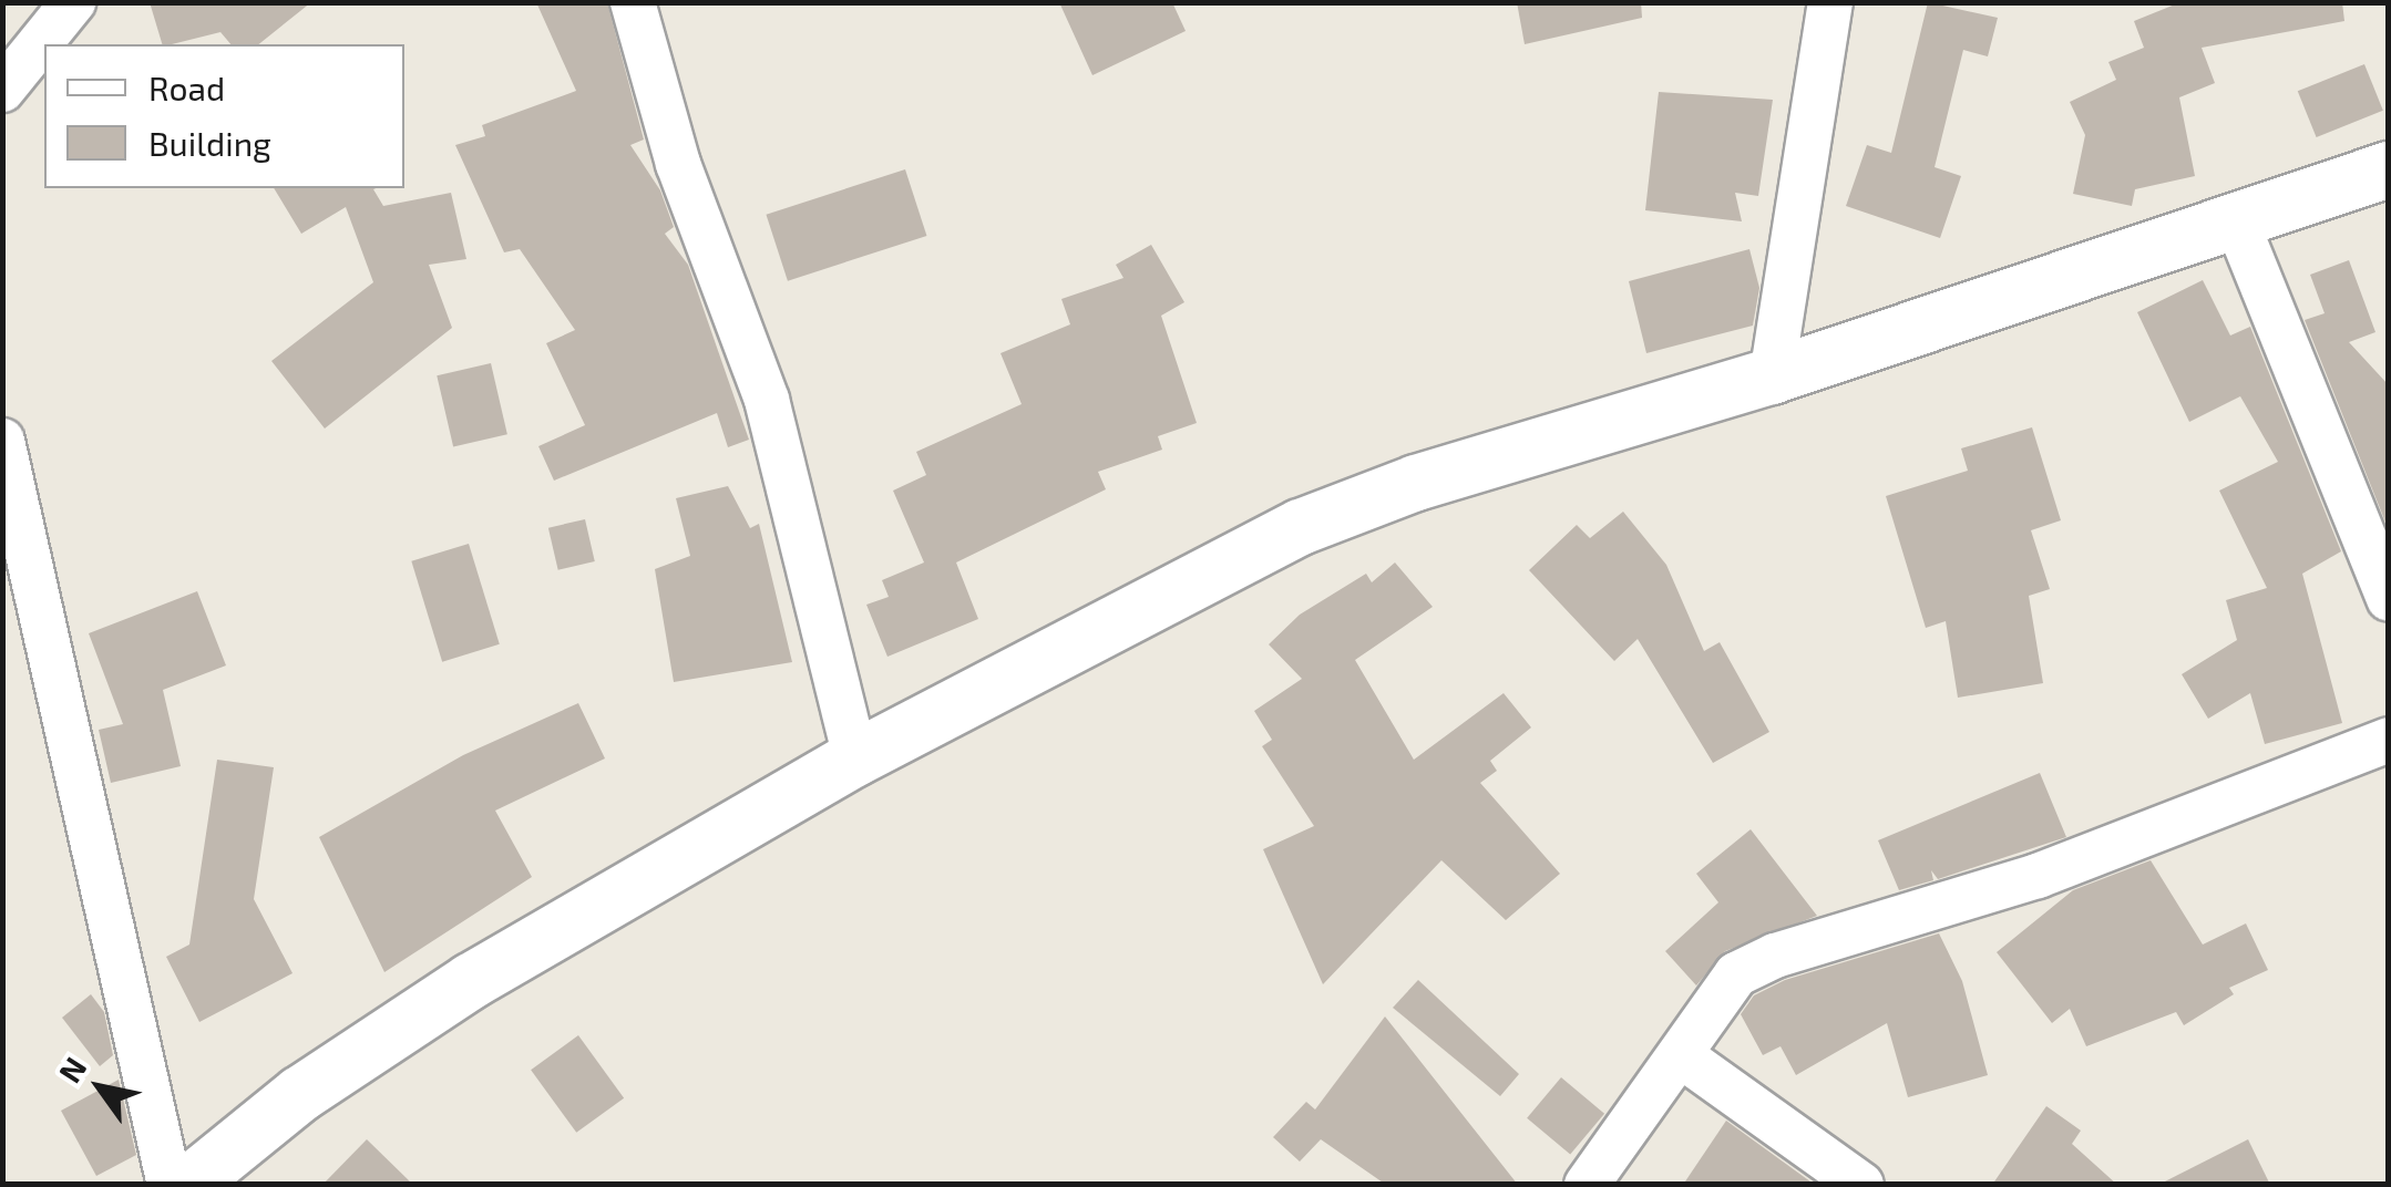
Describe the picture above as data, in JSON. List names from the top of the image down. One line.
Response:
{"legend":["Road","Building"],"north":"top left"}
